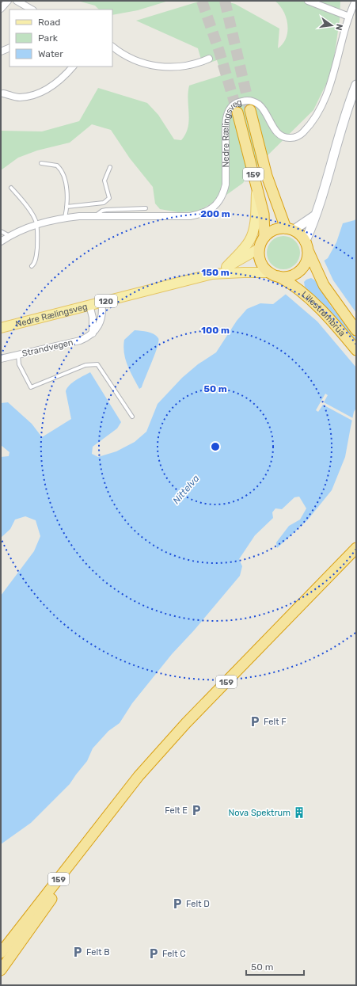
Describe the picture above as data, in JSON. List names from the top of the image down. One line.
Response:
{"streets":{"highway":["159","Lillestrømbrua"],"main road":["Nedre Rælingsveg","120"],"street":["Strandvegen"]},"crossings":[["Nedre Rælingsveg","159"],["Nedre Rælingsveg","Lillestrømbrua"],["159","Lillestrømbrua"]],"water":["Nittelva"],"places":{"parking":["Felt F","Felt E","Felt D","Felt B","Felt C"],"building":["Nova Spektrum"]},"legend":["Road","Park","Water"],"scale_bar":"50 m","north":"right","rings":["200 m","150 m","100 m","50 m"]}
